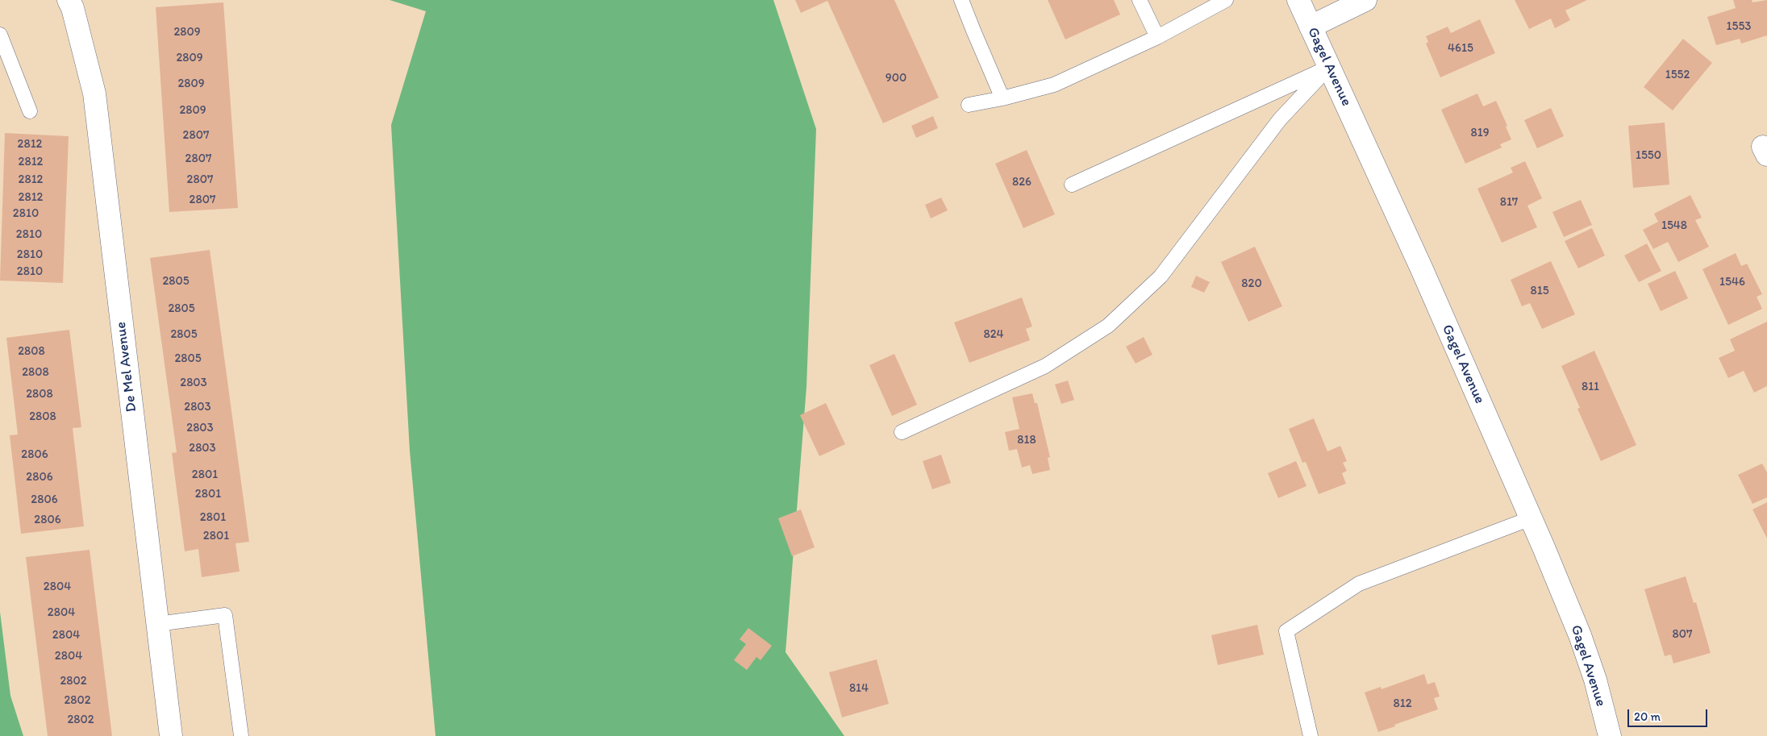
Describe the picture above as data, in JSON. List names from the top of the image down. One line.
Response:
{"streets":{"street":["Gagel Avenue","De Mel Avenue"]},"house_numbers":["1553","2809","4615","2809","1552","900","2809","2809","819","2807","2812","1550","2807","2812","2812","2807","826","2812","2807","817","2810","1548","2810","2810","2810","2805","1546","820","815","2805","2805","824","2808","2805","2808","2803","811","2808","2803","2808","2803","818","2803","2806","2801","2806","2801","2806","2801","2806","2801","2804","2804","807","2804","2804","2802","814","2802","812","2802"],"scale_bar":"20 m"}
